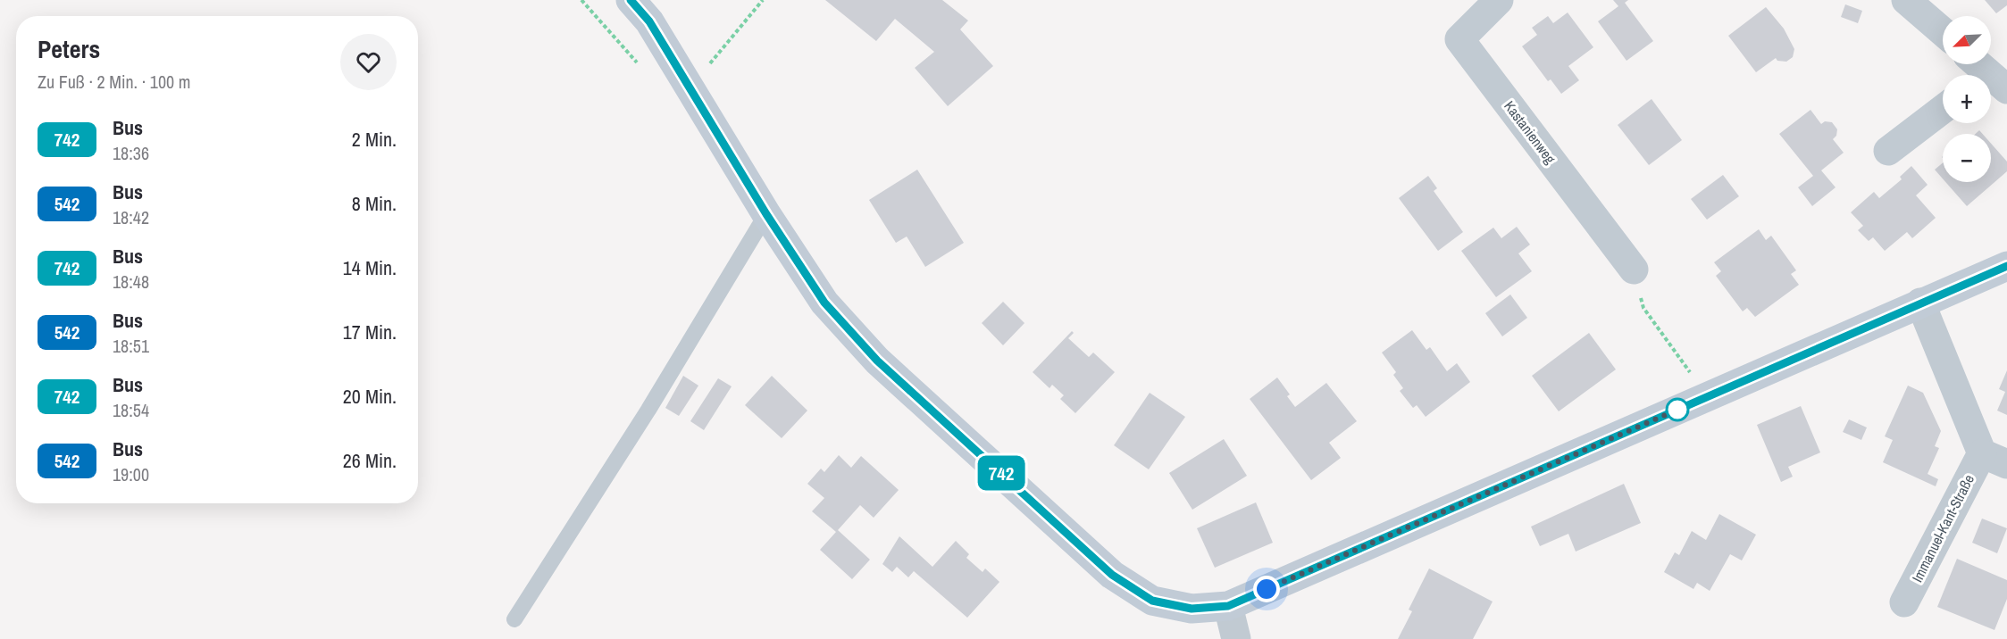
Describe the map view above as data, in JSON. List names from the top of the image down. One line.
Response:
{"streets":{"street":["Kastanienweg","Immanuel-Kant-Straße"]},"lines":["bus line 742"],"north":"bottom left","page":{"on_map":"742","map_buttons":["+","−"],"heading":["Peters","Zu Fuß · 2 Min. · 100 m"],"list":[{"mark":"742","name":"Bus","note":"18:36","value":"2 Min."},{"mark":"542","name":"Bus","note":"18:42","value":"8 Min."},{"mark":"742","name":"Bus","note":"18:48","value":"14 Min."},{"mark":"542","name":"Bus","note":"18:51","value":"17 Min."},{"mark":"742","name":"Bus","note":"18:54","value":"20 Min."},{"mark":"542","name":"Bus","note":"19:00","value":"26 Min."}]}}
